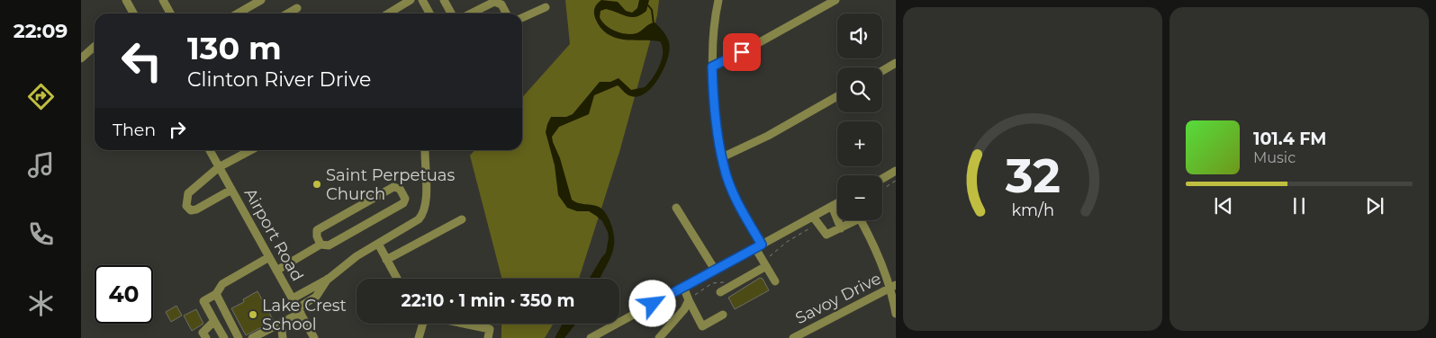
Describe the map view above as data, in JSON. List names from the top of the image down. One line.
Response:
{"streets":{"street":["Airport Road","Savoy Drive"]},"places":["Saint Perpetuas Church","Lake Crest School"],"page":{"tabs":"22:09","map_buttons":["+","−"],"turn":["130 m","Clinton River Drive"],"then":"Then","song":["101.4 FM","Music"],"limit":"40","trip":"22:10 · 1 min · 350 m","gauge":["32","km/h"]}}
